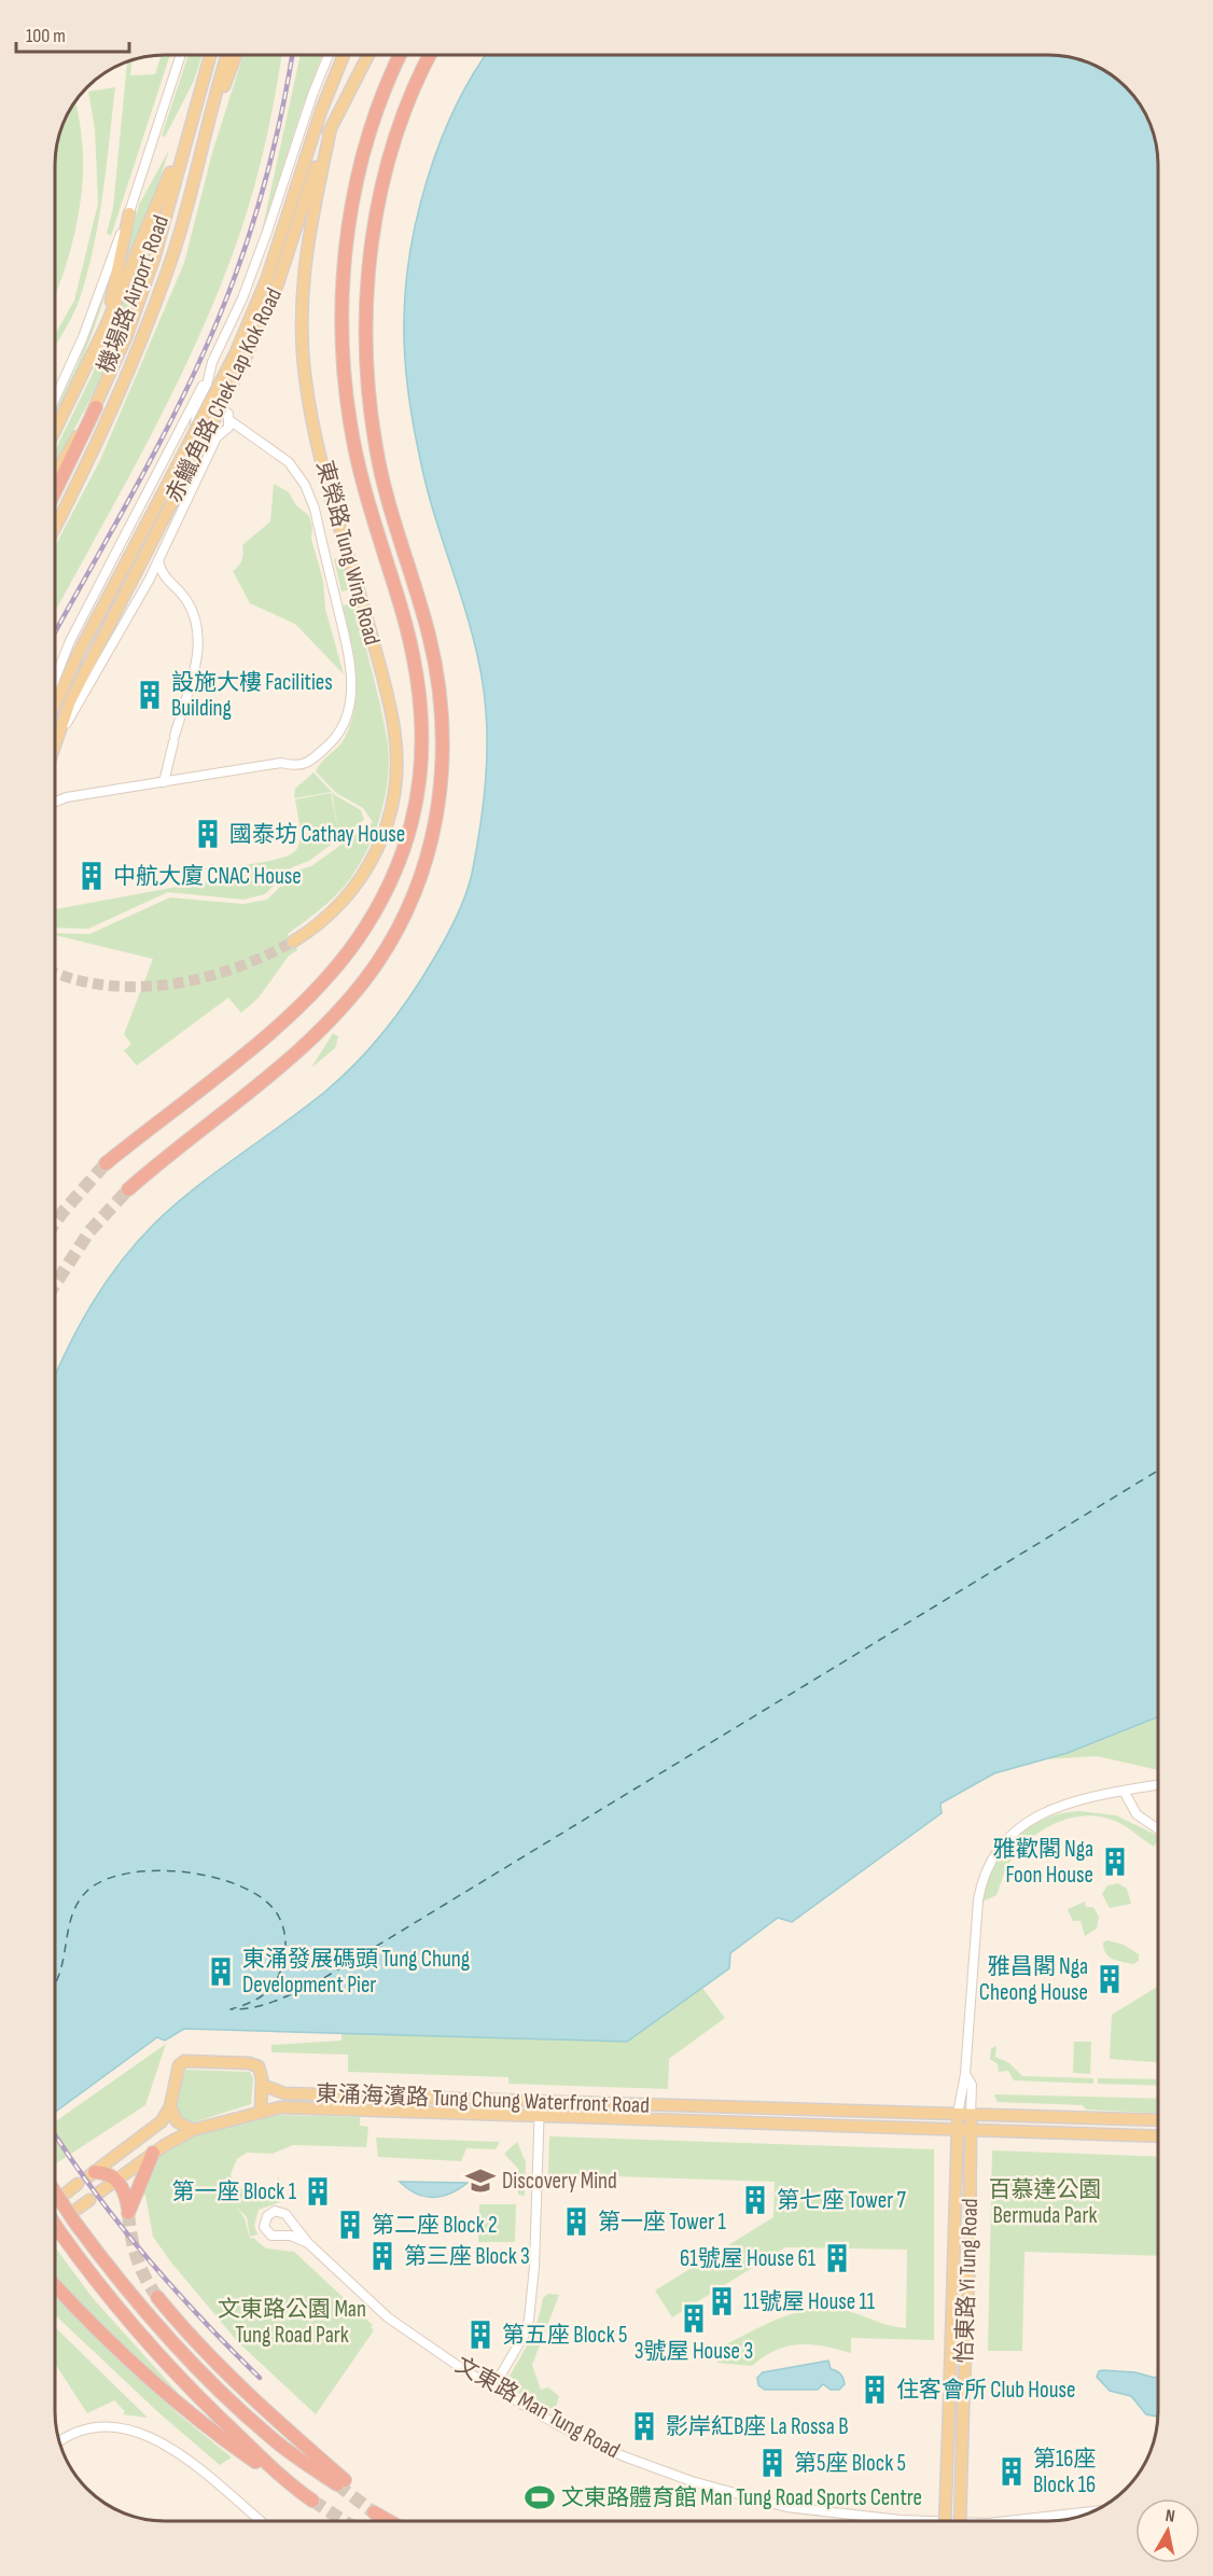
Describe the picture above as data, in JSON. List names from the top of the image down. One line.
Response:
{"streets":{"highway":["機場路 Airport Road"],"main road":["赤鱲角路 Chek Lap Kok Road","東榮路 Tung Wing Road","東涌海濱路 Tung Chung Waterfront Road","怡東路 Yi Tung Road"],"street":["文東路 Man Tung Road"]},"crossings":[["赤鱲角路 Chek Lap Kok Road","東榮路 Tung Wing Road"],["東涌海濱路 Tung Chung Waterfront Road","怡東路 Yi Tung Road"]],"parks":["百慕達公園 Bermuda Park","文東路公園 Man Tung Road Park"],"places":{"building":["設施大樓 Facilities Building","國泰坊 Cathay House","中航大廈 CNAC House","雅歡閣 Nga Foon House","東涌發展碼頭 Tung Chung Development Pier","雅昌閣 Nga Cheong House","第一座 Block 1","第七座 Tower 7","第一座 Tower 1","第二座 Block 2","第三座 Block 3","61號屋 House 61","11號屋 House 11","3號屋 House 3","第五座 Block 5","住客會所 Club House","影岸紅B座 La Rossa B","第5座 Block 5","第16座 Block 16"],"school or university":["Discovery Mind"],"sports":["文東路體育館 Man Tung Road Sports Centre"]},"scale_bar":"100 m","north":"top"}
